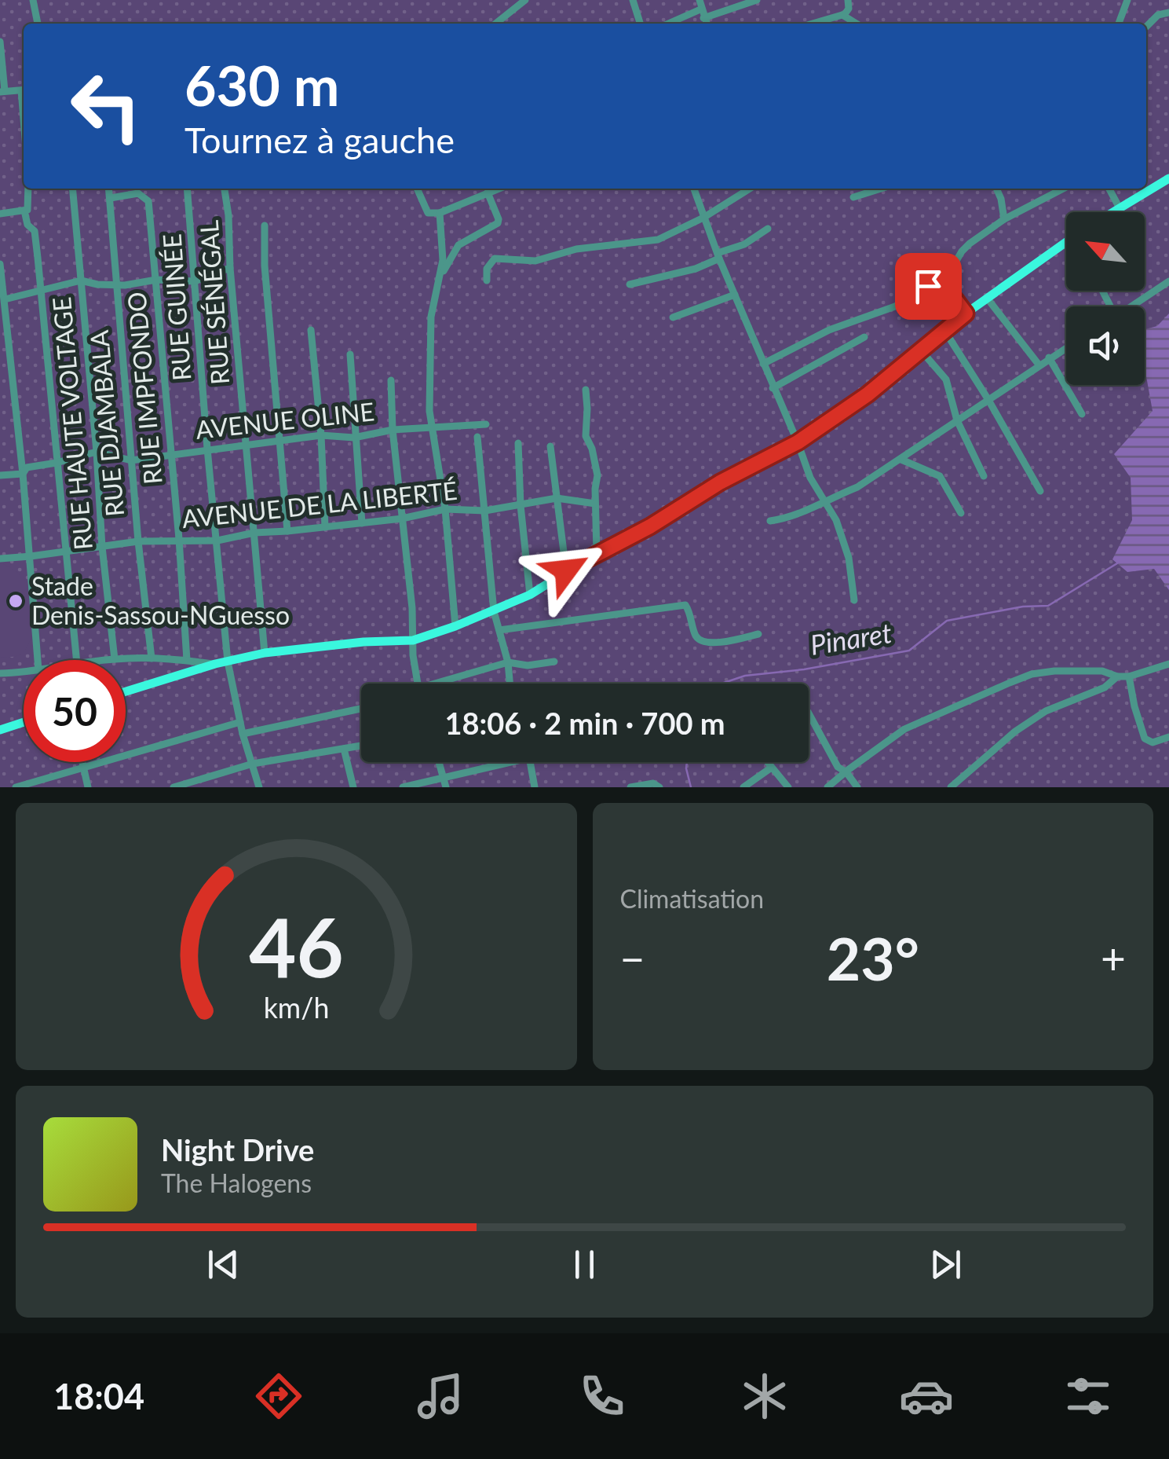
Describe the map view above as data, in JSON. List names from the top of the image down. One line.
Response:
{"streets":{"street":["RUE SÉNÉGAL","RUE GUINÉE","RUE IMPFONDO","AVENUE OLINE","RUE HAUTE VOLTAGE","RUE DJAMBALA","AVENUE DE LA LIBERTÉ"]},"crossings":[["RUE SÉNÉGAL","AVENUE OLINE"],["RUE SÉNÉGAL","AVENUE DE LA LIBERTÉ"],["RUE GUINÉE","AVENUE OLINE"],["RUE GUINÉE","AVENUE DE LA LIBERTÉ"],["RUE IMPFONDO","AVENUE OLINE"],["RUE IMPFONDO","RUE DJAMBALA"],["RUE IMPFONDO","AVENUE DE LA LIBERTÉ"],["AVENUE OLINE","RUE HAUTE VOLTAGE"],["AVENUE OLINE","RUE DJAMBALA"],["RUE HAUTE VOLTAGE","AVENUE DE LA LIBERTÉ"],["RUE DJAMBALA","AVENUE DE LA LIBERTÉ"]],"water":["Pinaret"],"places":["Stade Denis-Sassou-NGuesso"],"north":"top left","page":{"turn":["630 m","Tournez à gauche"],"limit":"50","trip":"18:06 · 2 min · 700 m","tile":"Climatisation","heat":["−","23°","+"],"song":["Night Drive","The Halogens"],"tabs":"18:04","gauge":["46","km/h"]}}
